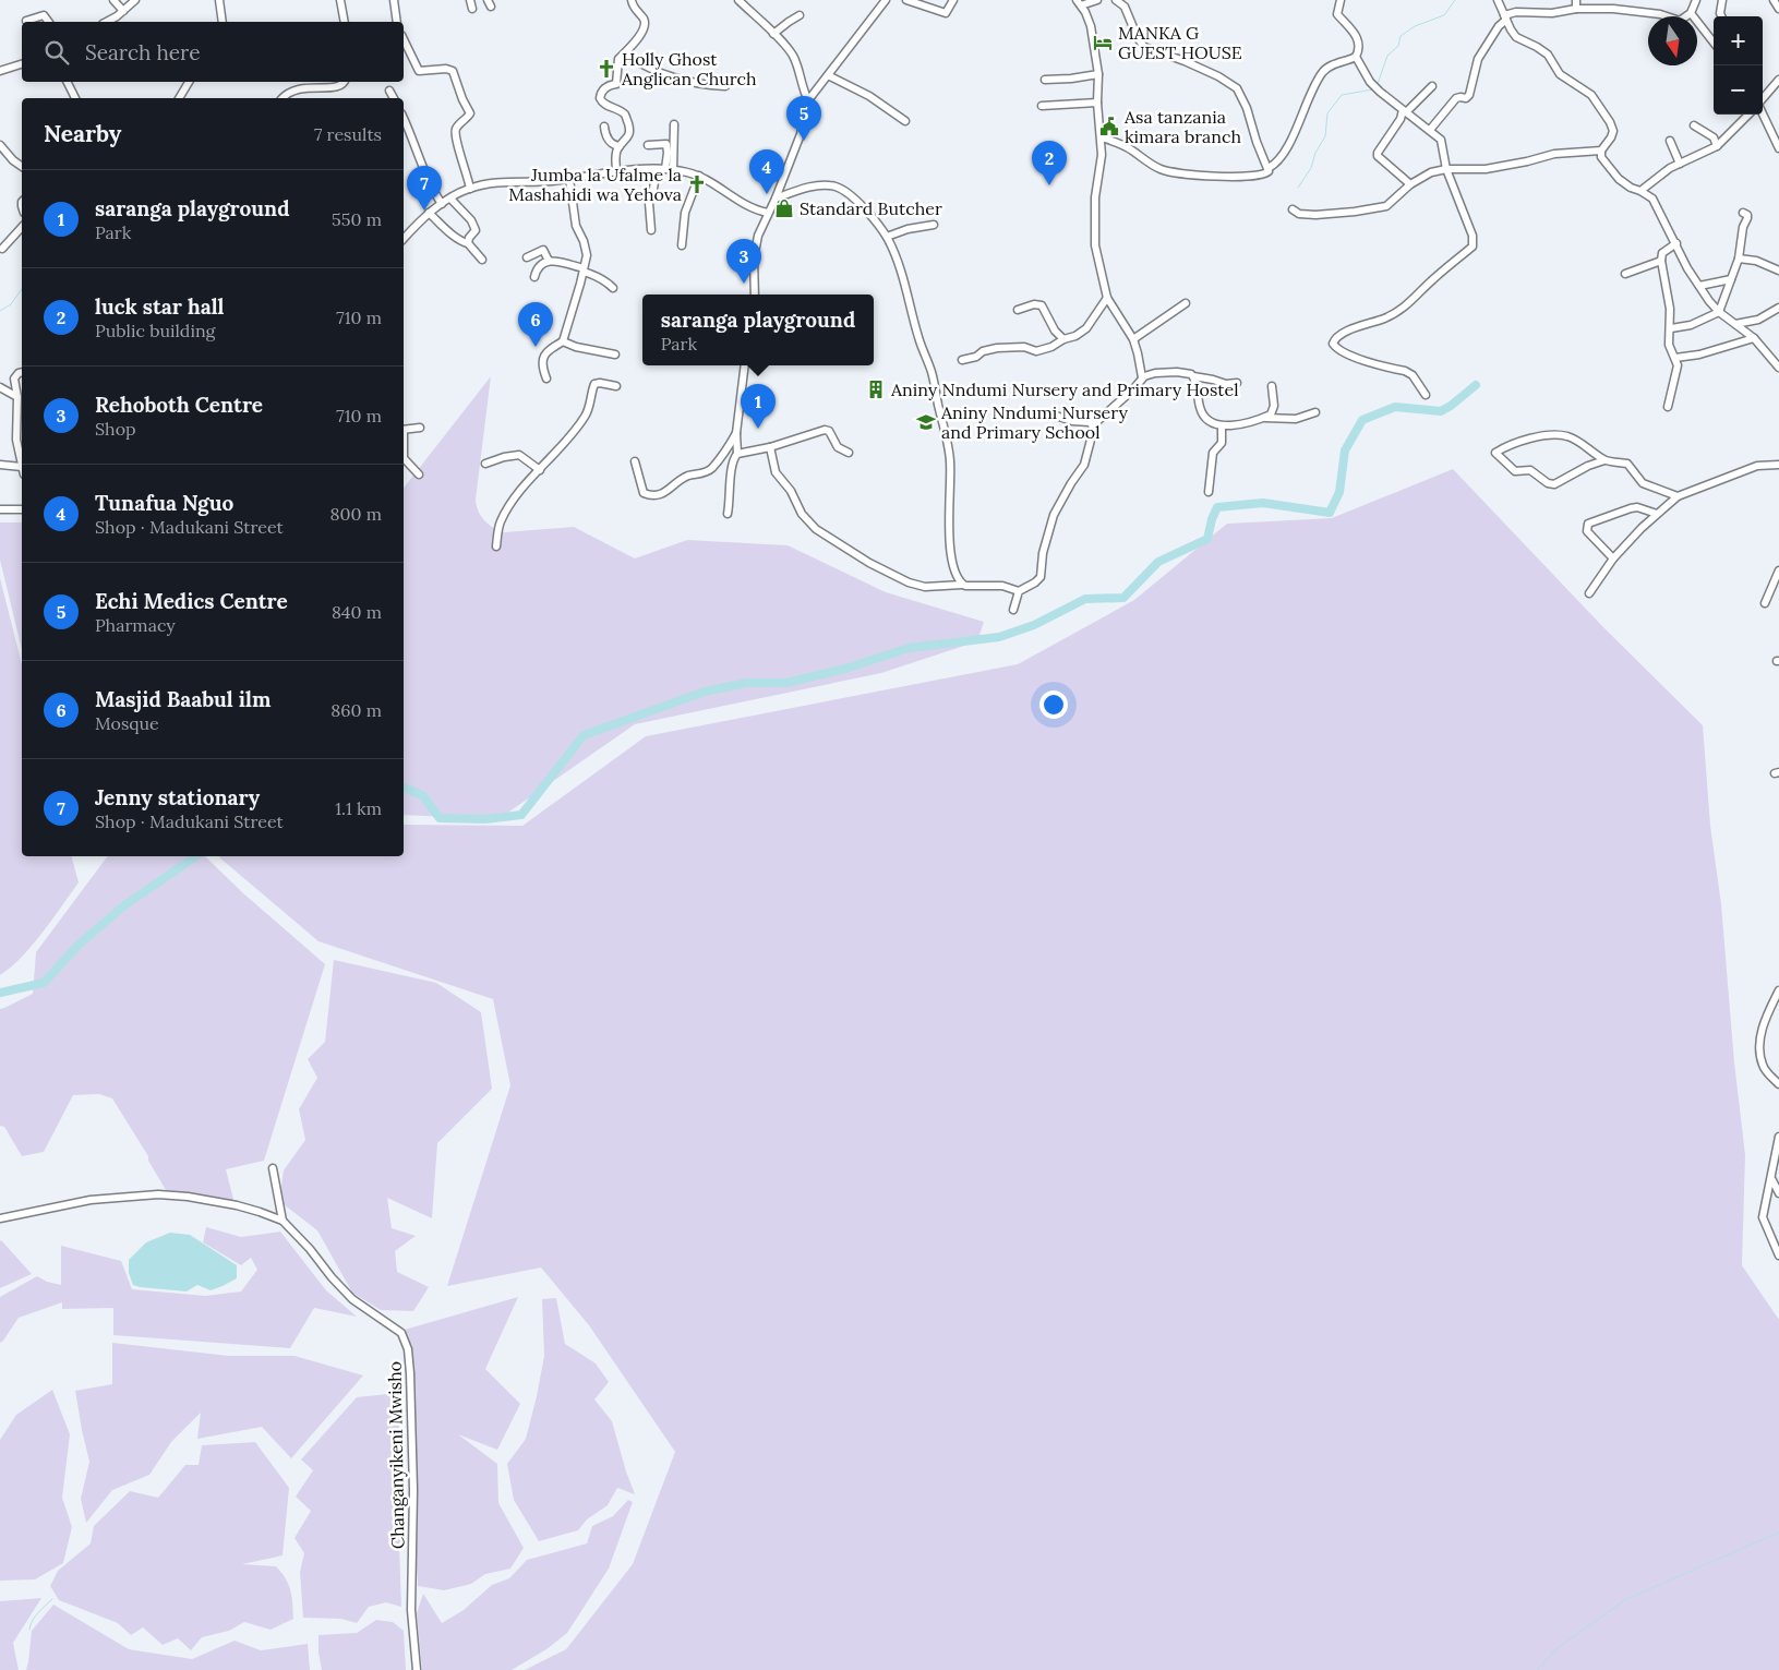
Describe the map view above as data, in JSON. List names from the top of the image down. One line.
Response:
{"streets":{"street":["Changanyikeni Mwisho"]},"places":{"hotel":["MANKA G GUEST HOUSE"],"church":["Holly Ghost Anglican Church","Jumba la Ufalme la Mashahidi wa Yehova"],"public building":["Asa tanzania kimara branch"],"shop":["Standard Butcher"],"building":["Aniny Nndumi Nursery and Primary Hostel"],"school or university":["Aniny Nndumi Nursery and Primary School"]},"north":"bottom","page":{"map_buttons":["+","−"],"search":"Search here","pins":["5","2","4","7","3","6","1"],"heading":["Nearby","7 results"],"list":[{"mark":"1","name":"saranga playground","note":"Park","value":"550 m"},{"mark":"2","name":"luck star hall","note":"Public building","value":"710 m"},{"mark":"3","name":"Rehoboth Centre","note":"Shop","value":"710 m"},{"mark":"4","name":"Tunafua Nguo","note":"Shop · Madukani Street","value":"800 m"},{"mark":"5","name":"Echi Medics Centre","note":"Pharmacy","value":"840 m"},{"mark":"6","name":"Masjid Baabul ilm","note":"Mosque","value":"860 m"},{"mark":"7","name":"Jenny stationary","note":"Shop · Madukani Street","value":"1.1 km"}],"popup":["saranga playground","Park"]}}
